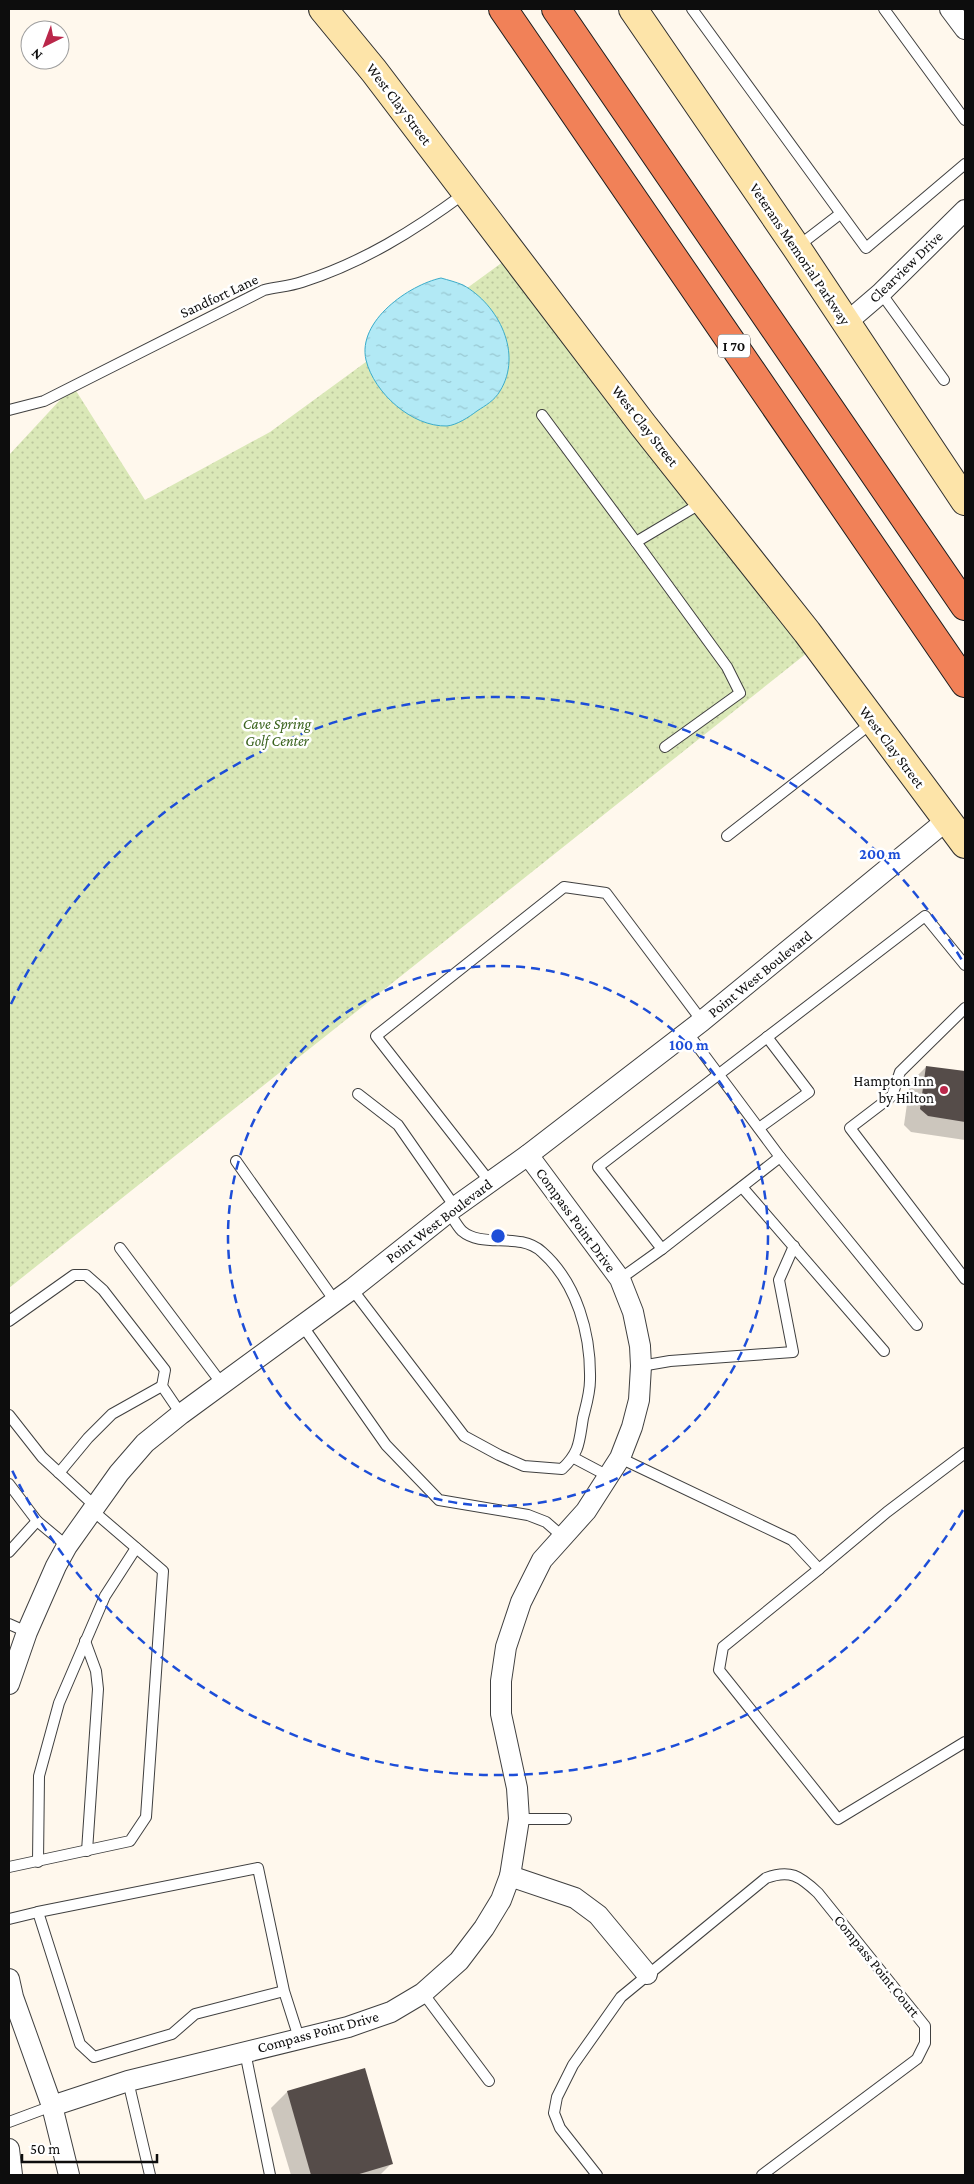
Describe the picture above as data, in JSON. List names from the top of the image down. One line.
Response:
{"streets":{"highway":["I 70"],"street":["West Clay Street","Veterans Memorial Parkway","Clearview Drive","Point West Boulevard","Compass Point Drive"],"lane":["Sandfort Lane","Compass Point Court"]},"crossings":[["West Clay Street","Sandfort Lane"],["West Clay Street","Point West Boulevard"],["Veterans Memorial Parkway","Clearview Drive"],["Point West Boulevard","Compass Point Drive"]],"parks":["Cave Spring Golf Center"],"places":["Hampton Inn by Hilton"],"scale_bar":"50 m","north":"bottom left","rings":["200 m","100 m"]}
